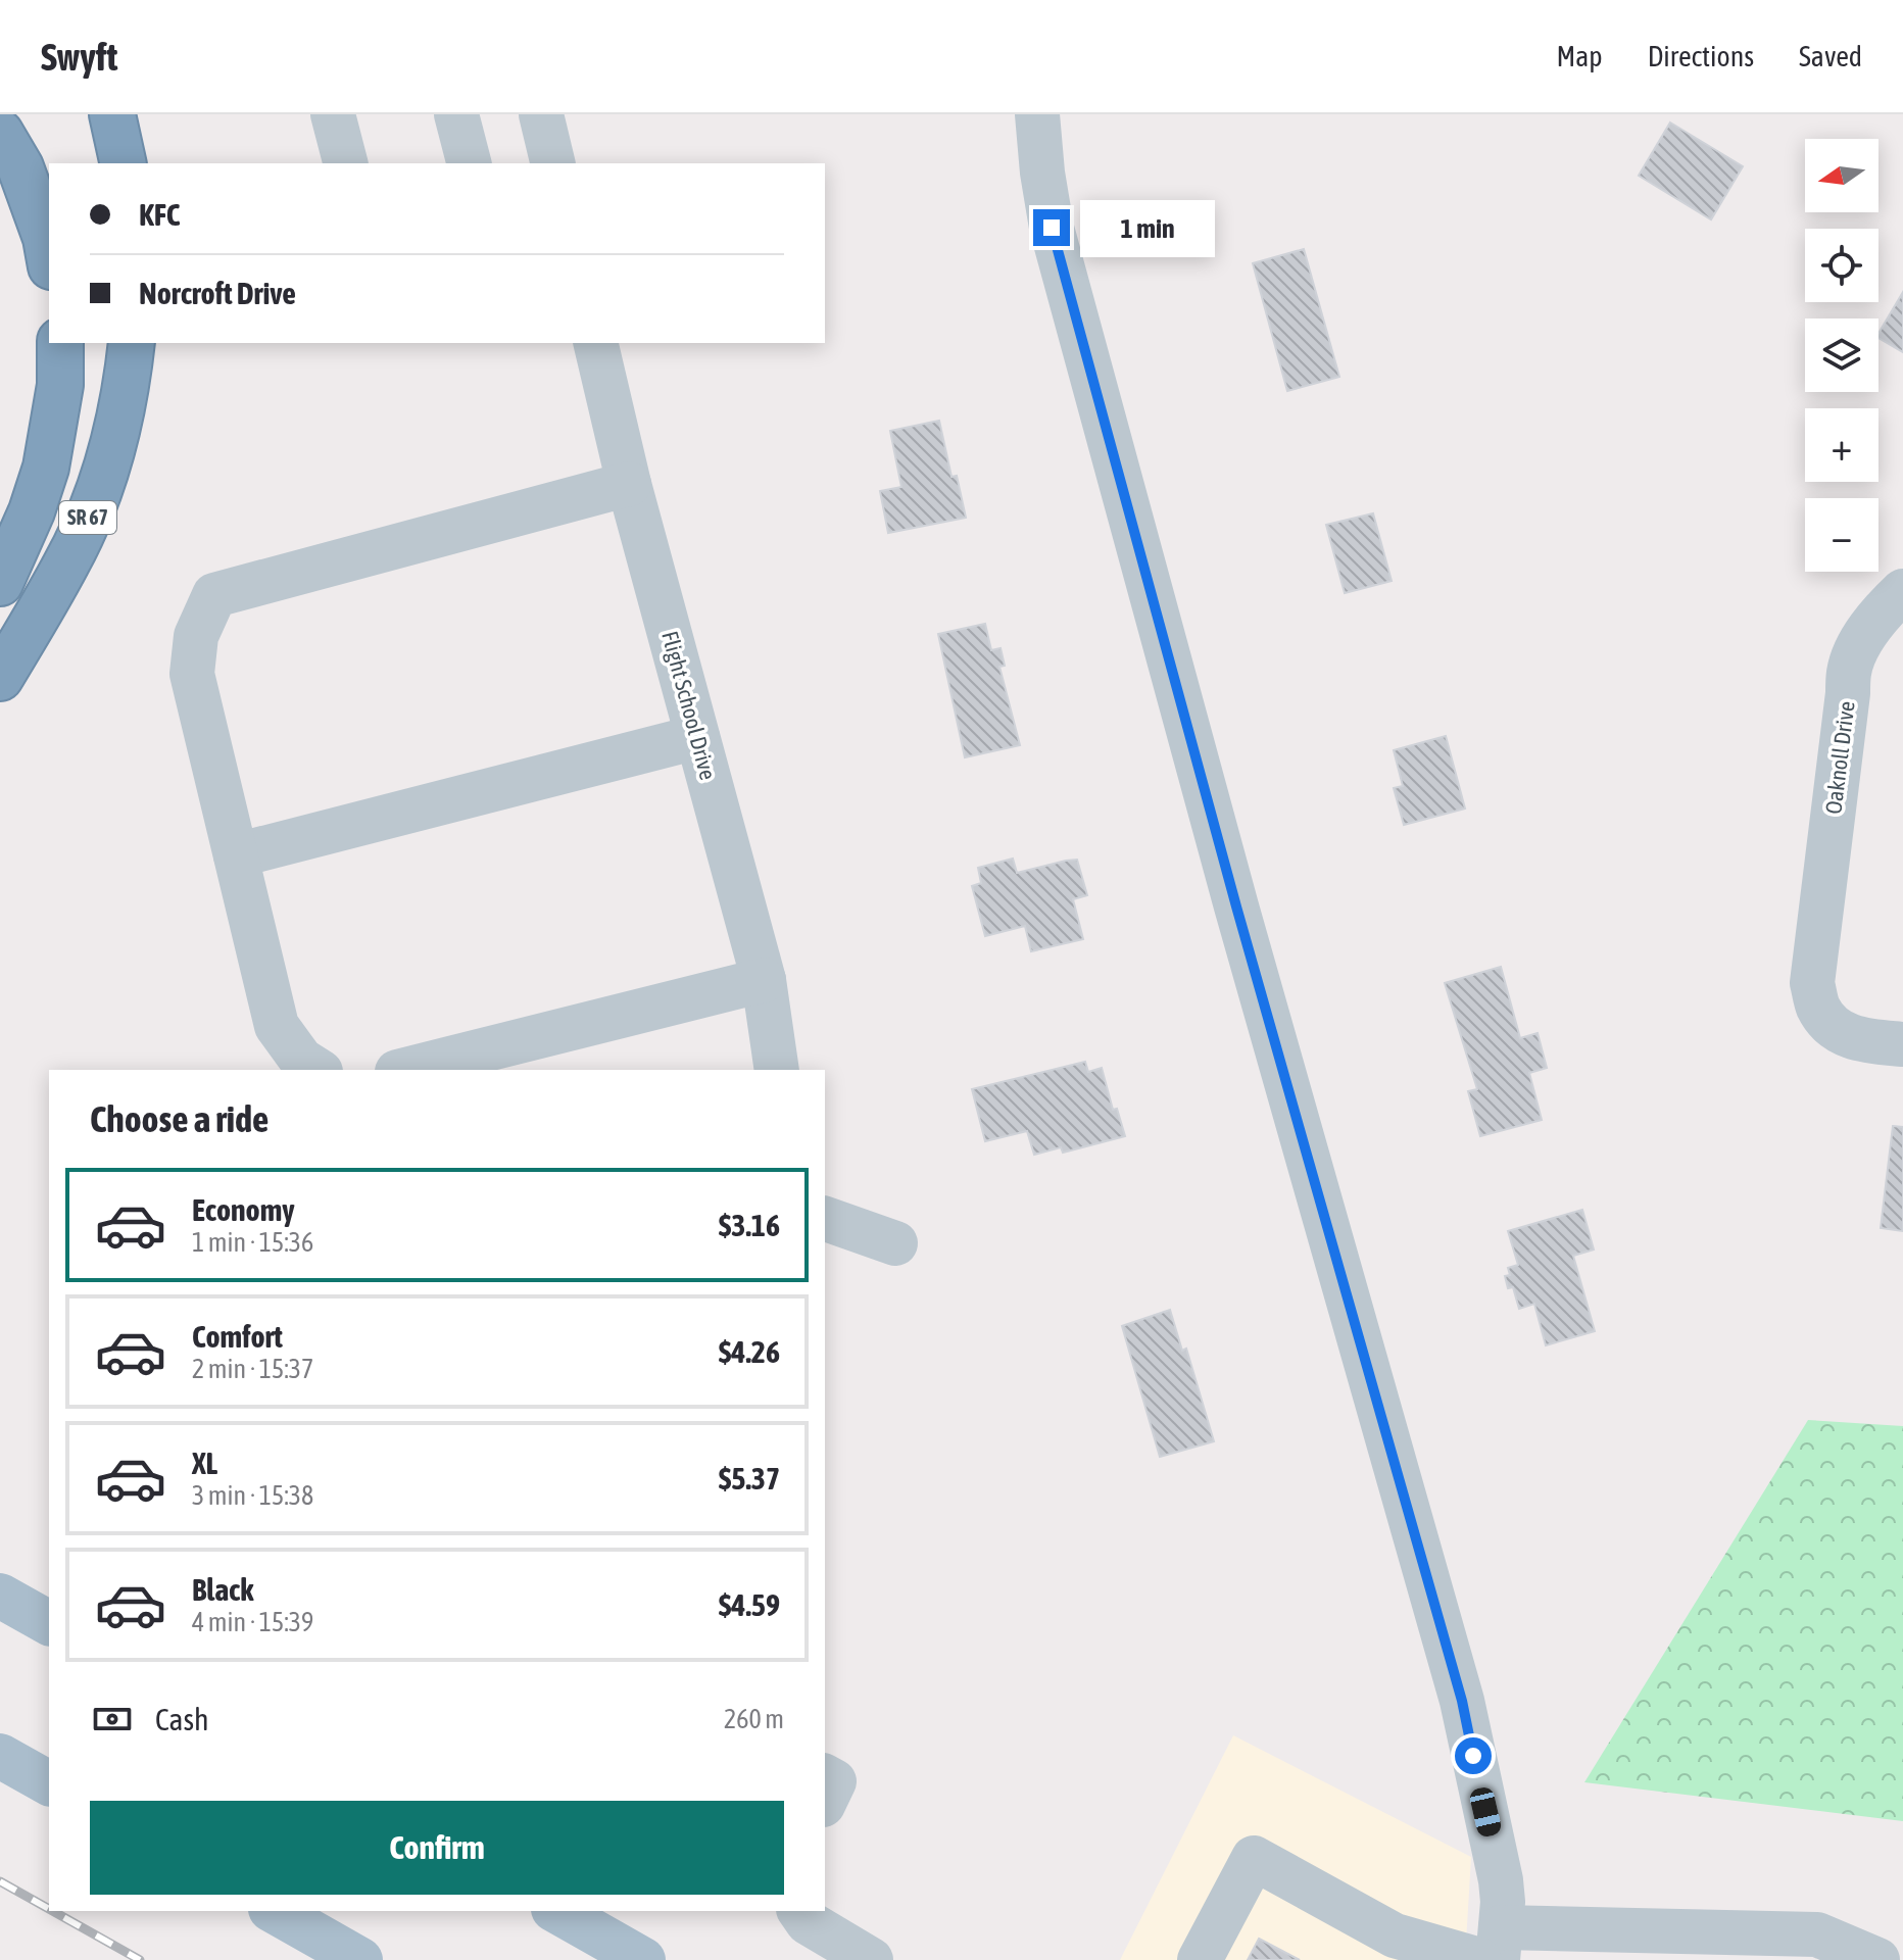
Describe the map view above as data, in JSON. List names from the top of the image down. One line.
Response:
{"streets":{"highway":["SR 67"],"street":["Flight School Drive","Oaknoll Drive"]},"north":"left","page":{"header":"Swyft","nav":["Map","Directions","Saved"],"map_buttons":["+","−"],"banner":["KFC","Norcroft Drive"],"bubble":"1 min","heading":"Choose a ride","list":[{"name":"Economy","note":"1 min · 15:36","value":"$3.16"},{"name":"Comfort","note":"2 min · 15:37","value":"$4.26"},{"name":"XL","note":"3 min · 15:38","value":"$5.37"},{"name":"Black","note":"4 min · 15:39","value":"$4.59"}],"pay":["Cash","260 m"],"buttons":"Confirm"}}
